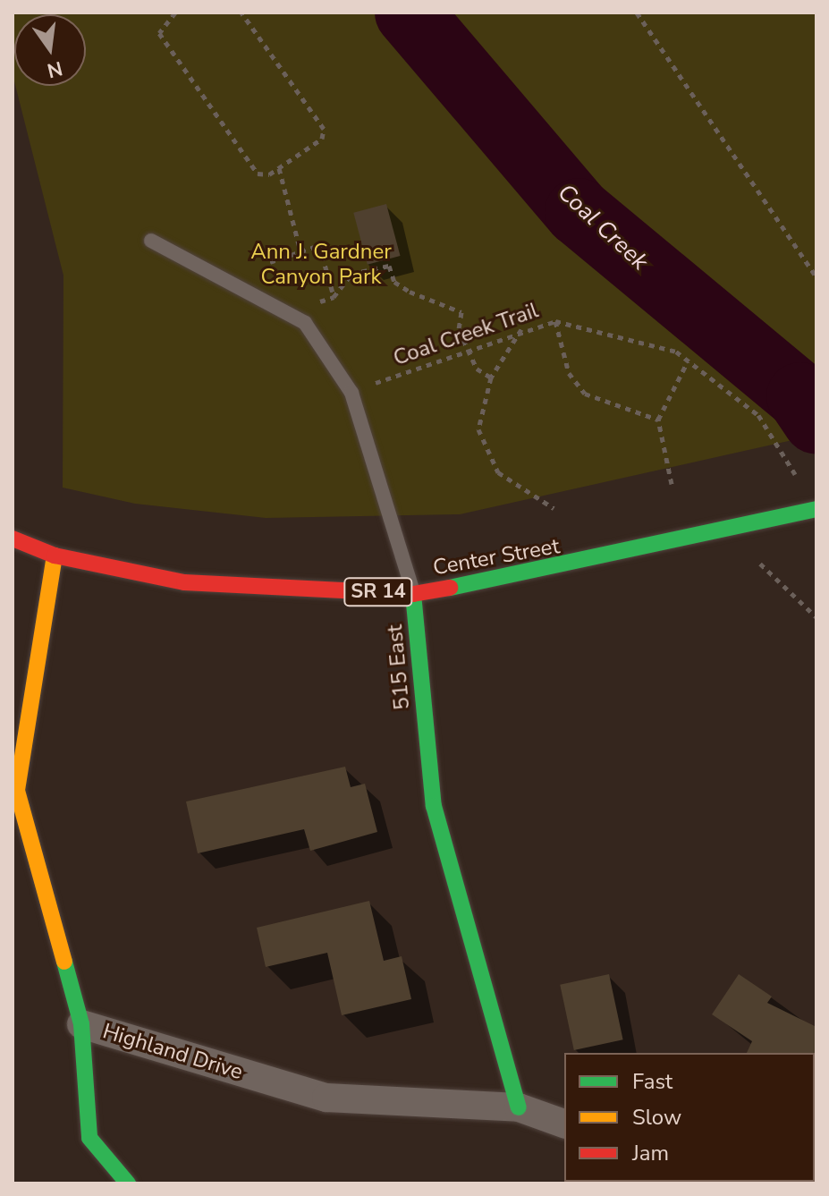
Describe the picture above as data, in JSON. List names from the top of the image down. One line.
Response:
{"streets":{"street":["Center Street","SR 14","515 East","Highland Drive"],"path":["Coal Creek Trail"]},"crossings":[["Coal Creek Trail","515 East"],["Center Street","515 East"],["Center Street","Highland Drive"],["515 East","Highland Drive"]],"water":["Coal Creek"],"parks":["Ann J. Gardner Canyon Park"],"legend":["Fast","Slow","Jam"],"north":"bottom"}
